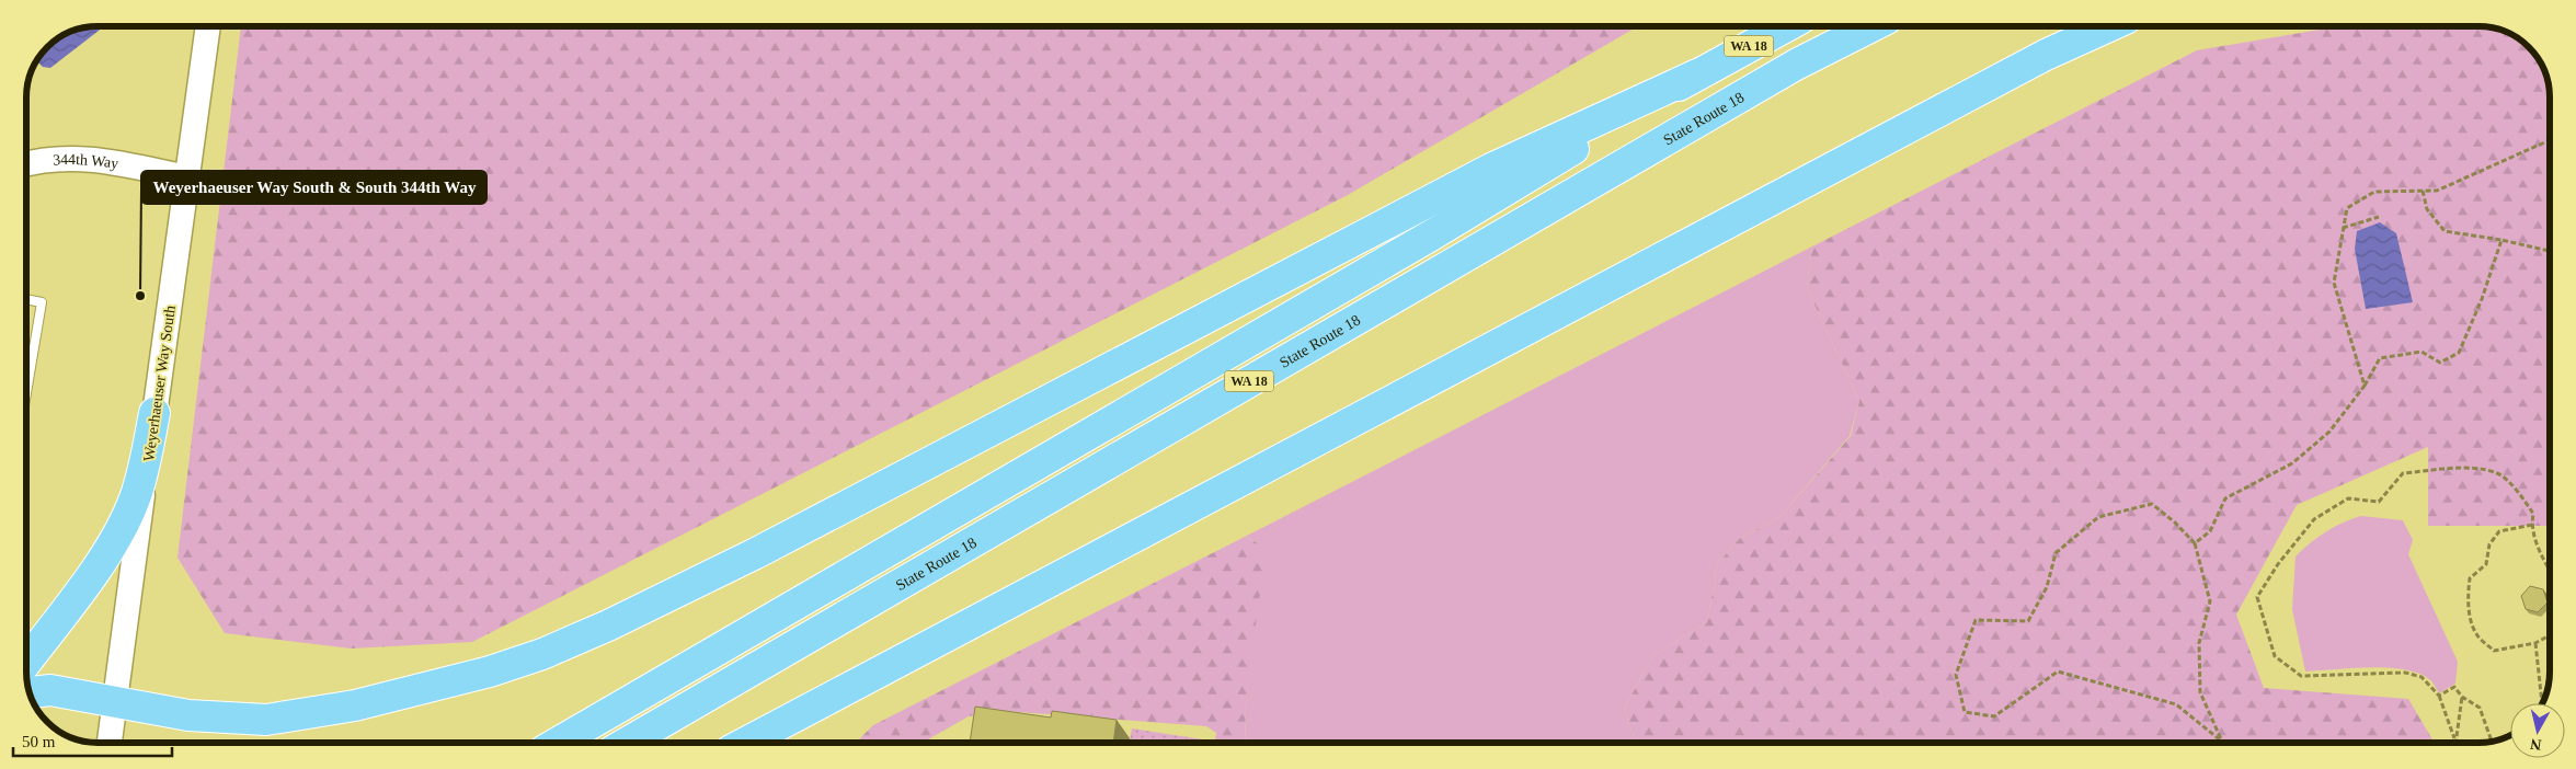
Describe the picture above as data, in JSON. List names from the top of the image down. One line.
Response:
{"streets":{"highway":["WA 18","State Route 18"],"street":["344th Way","Weyerhaeuser Way South"]},"crossings":[["344th Way","Weyerhaeuser Way South"]],"places":["Weyerhaeuser Way South & South 344th Way"],"scale_bar":"50 m","north":"bottom"}
